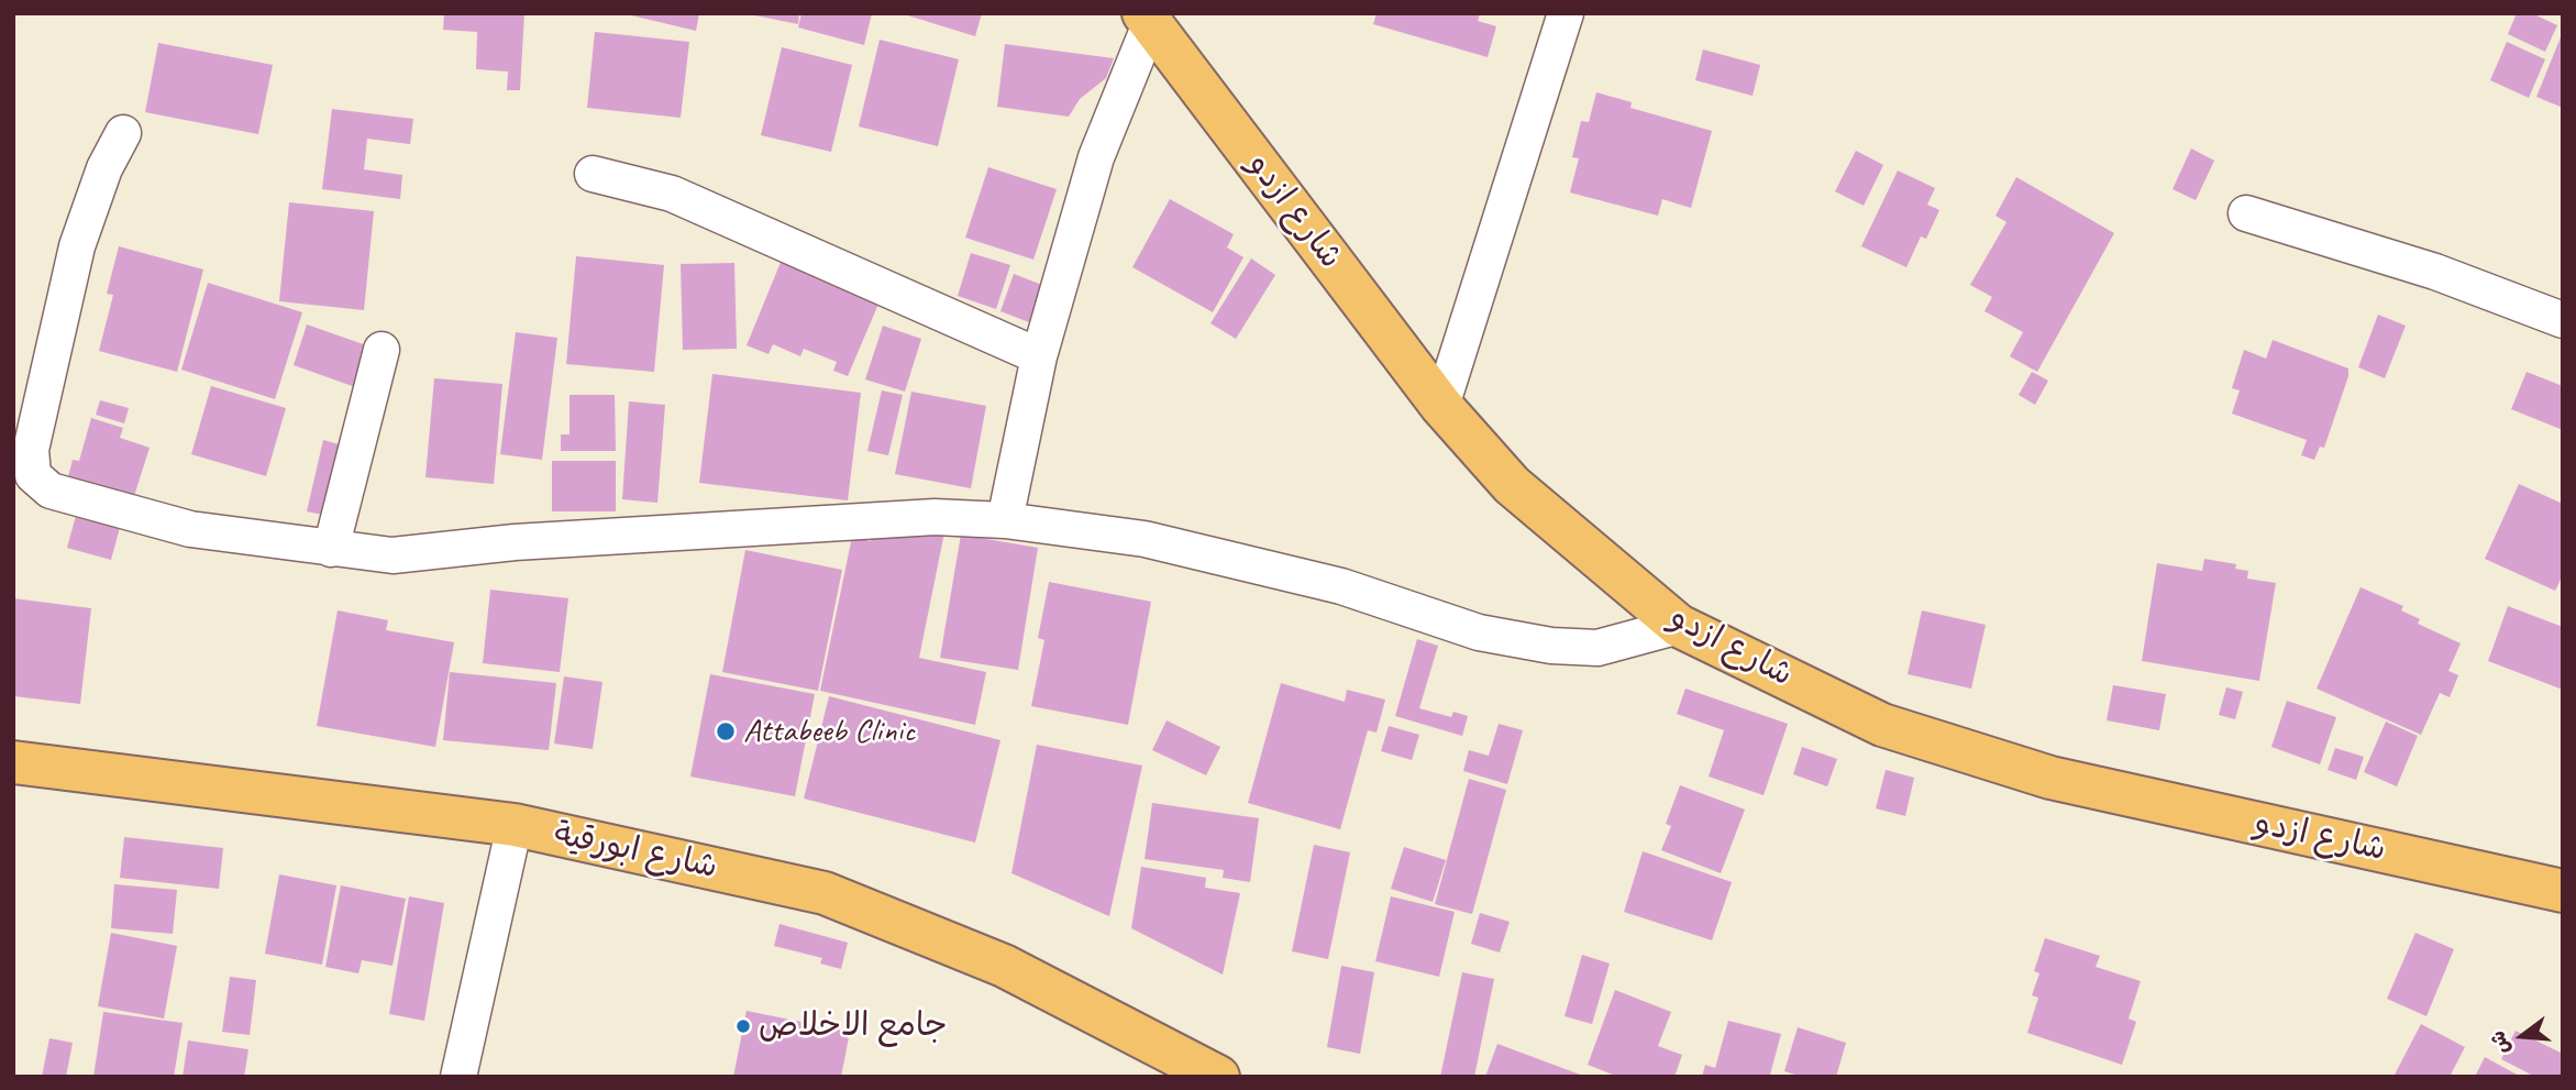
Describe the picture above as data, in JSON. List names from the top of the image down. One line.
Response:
{"streets":{"main road":["شارع ازدو","شارع ابورقية"]},"places":["Attabeeb Clinic","جامع الاخلاص"],"north":"left"}
